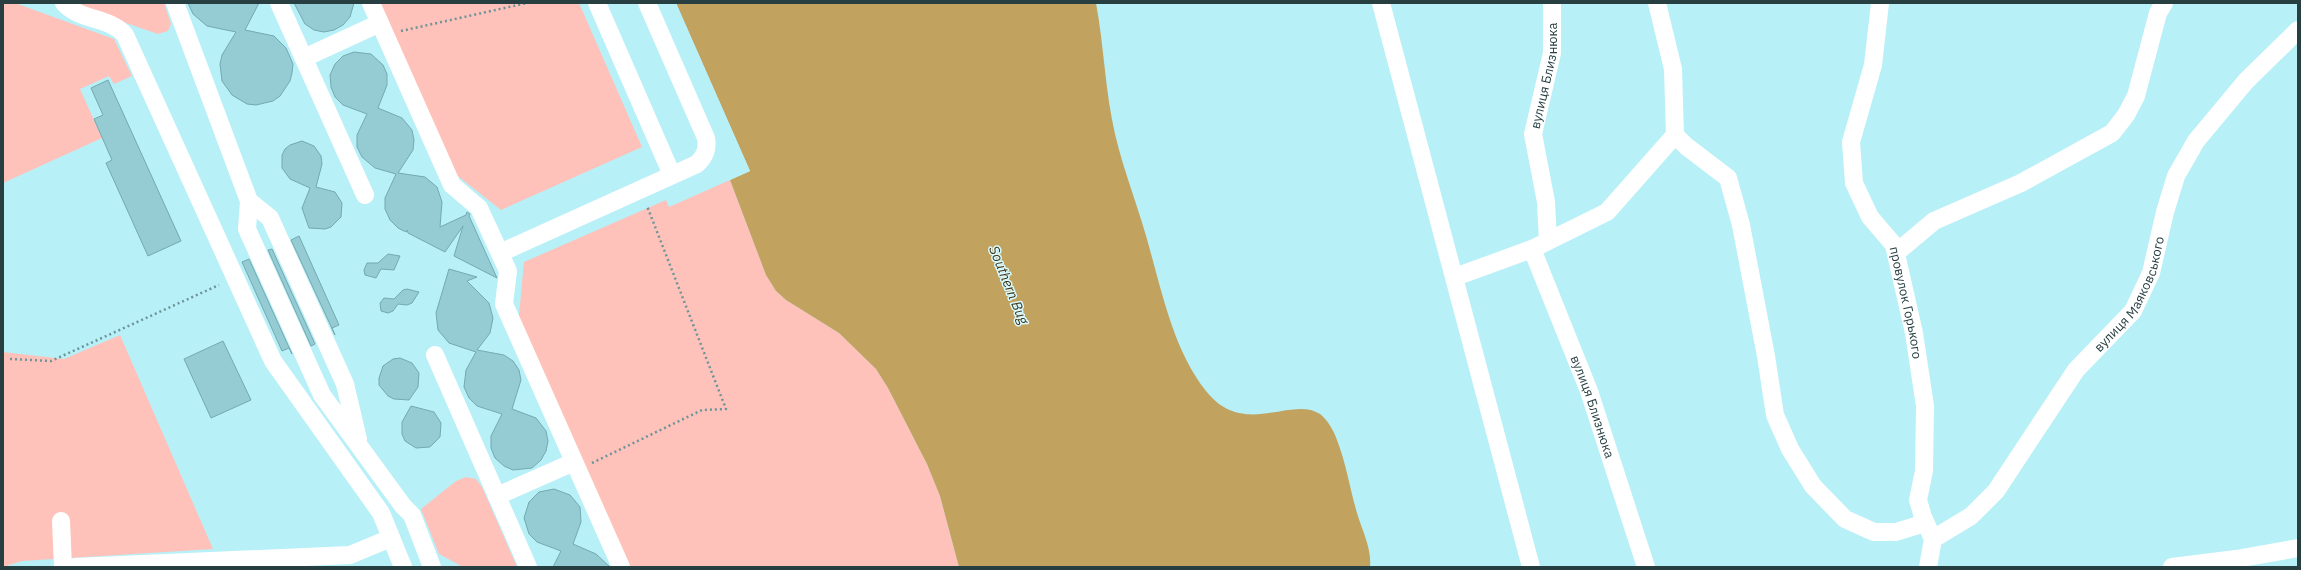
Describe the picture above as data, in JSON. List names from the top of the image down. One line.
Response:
{"streets":{"street":["вулиця Близнюка","вулиця Маяковського","провулок Горького"]},"crossings":[["вулиця Маяковського","провулок Горького"]],"water":["Southern Bug"]}
